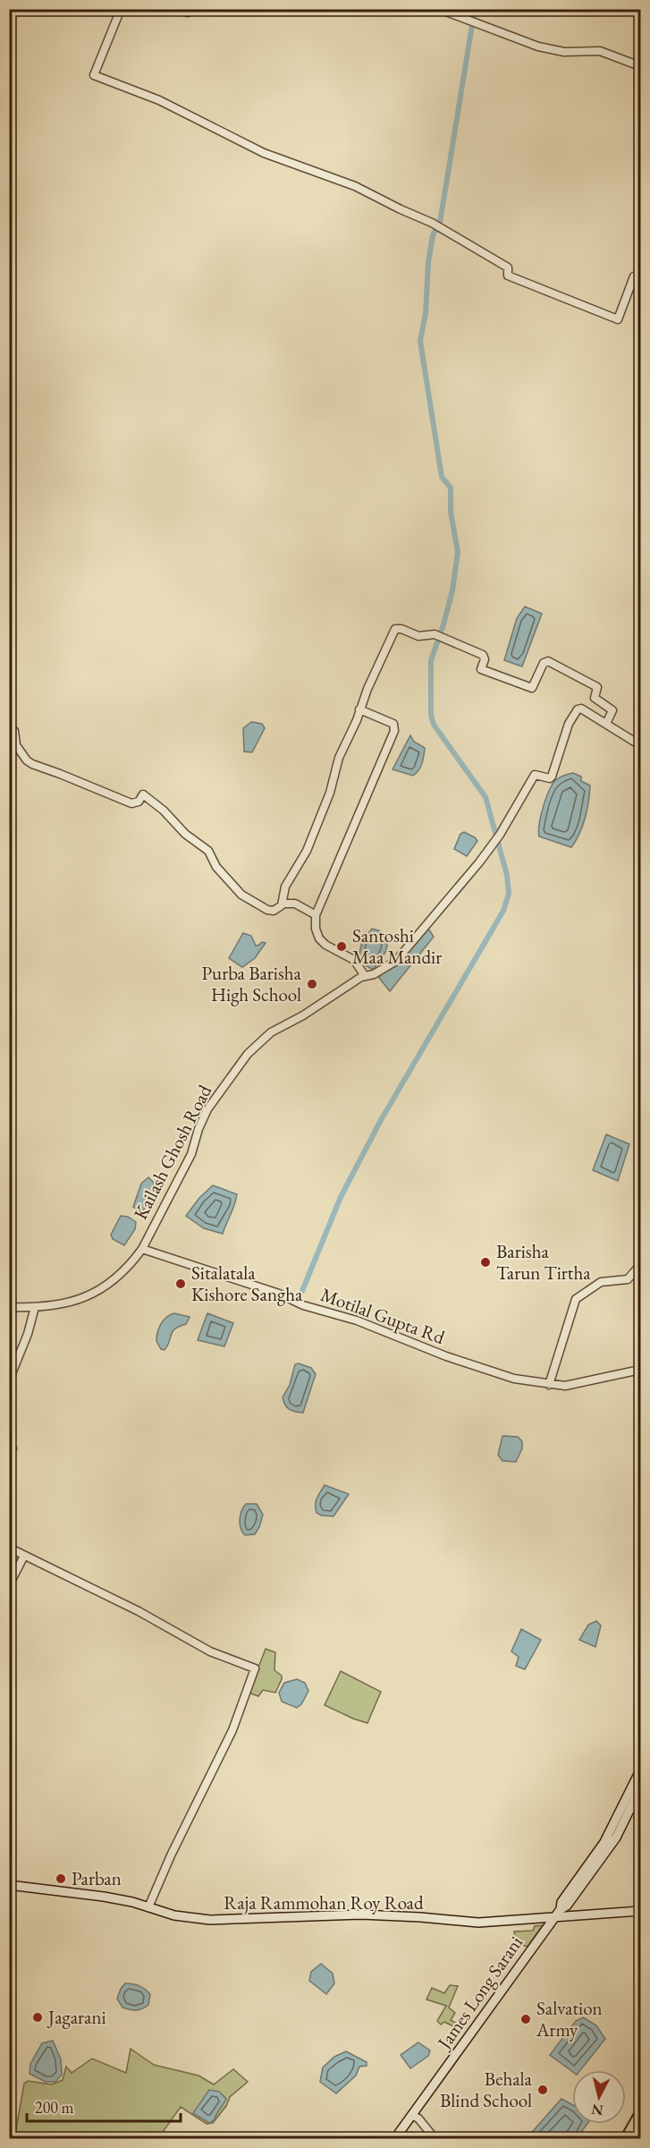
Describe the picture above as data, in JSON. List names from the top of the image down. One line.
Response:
{"streets":{"main road":["Raja Rammohan Roy Road","James Long Sarani"],"street":["Kailash Ghosh Road","Motilal Gupta Rd"]},"crossings":[["Kailash Ghosh Road","Motilal Gupta Rd"],["Raja Rammohan Roy Road","James Long Sarani"]],"places":["Santoshi Maa Mandir","Purba Barisha High School","Barisha Tarun Tirtha","Sitalatala Kishore Sangha","Parban","Jagarani","Salvation Army","Behala Blind School"],"scale_bar":"200 m","north":"bottom"}
